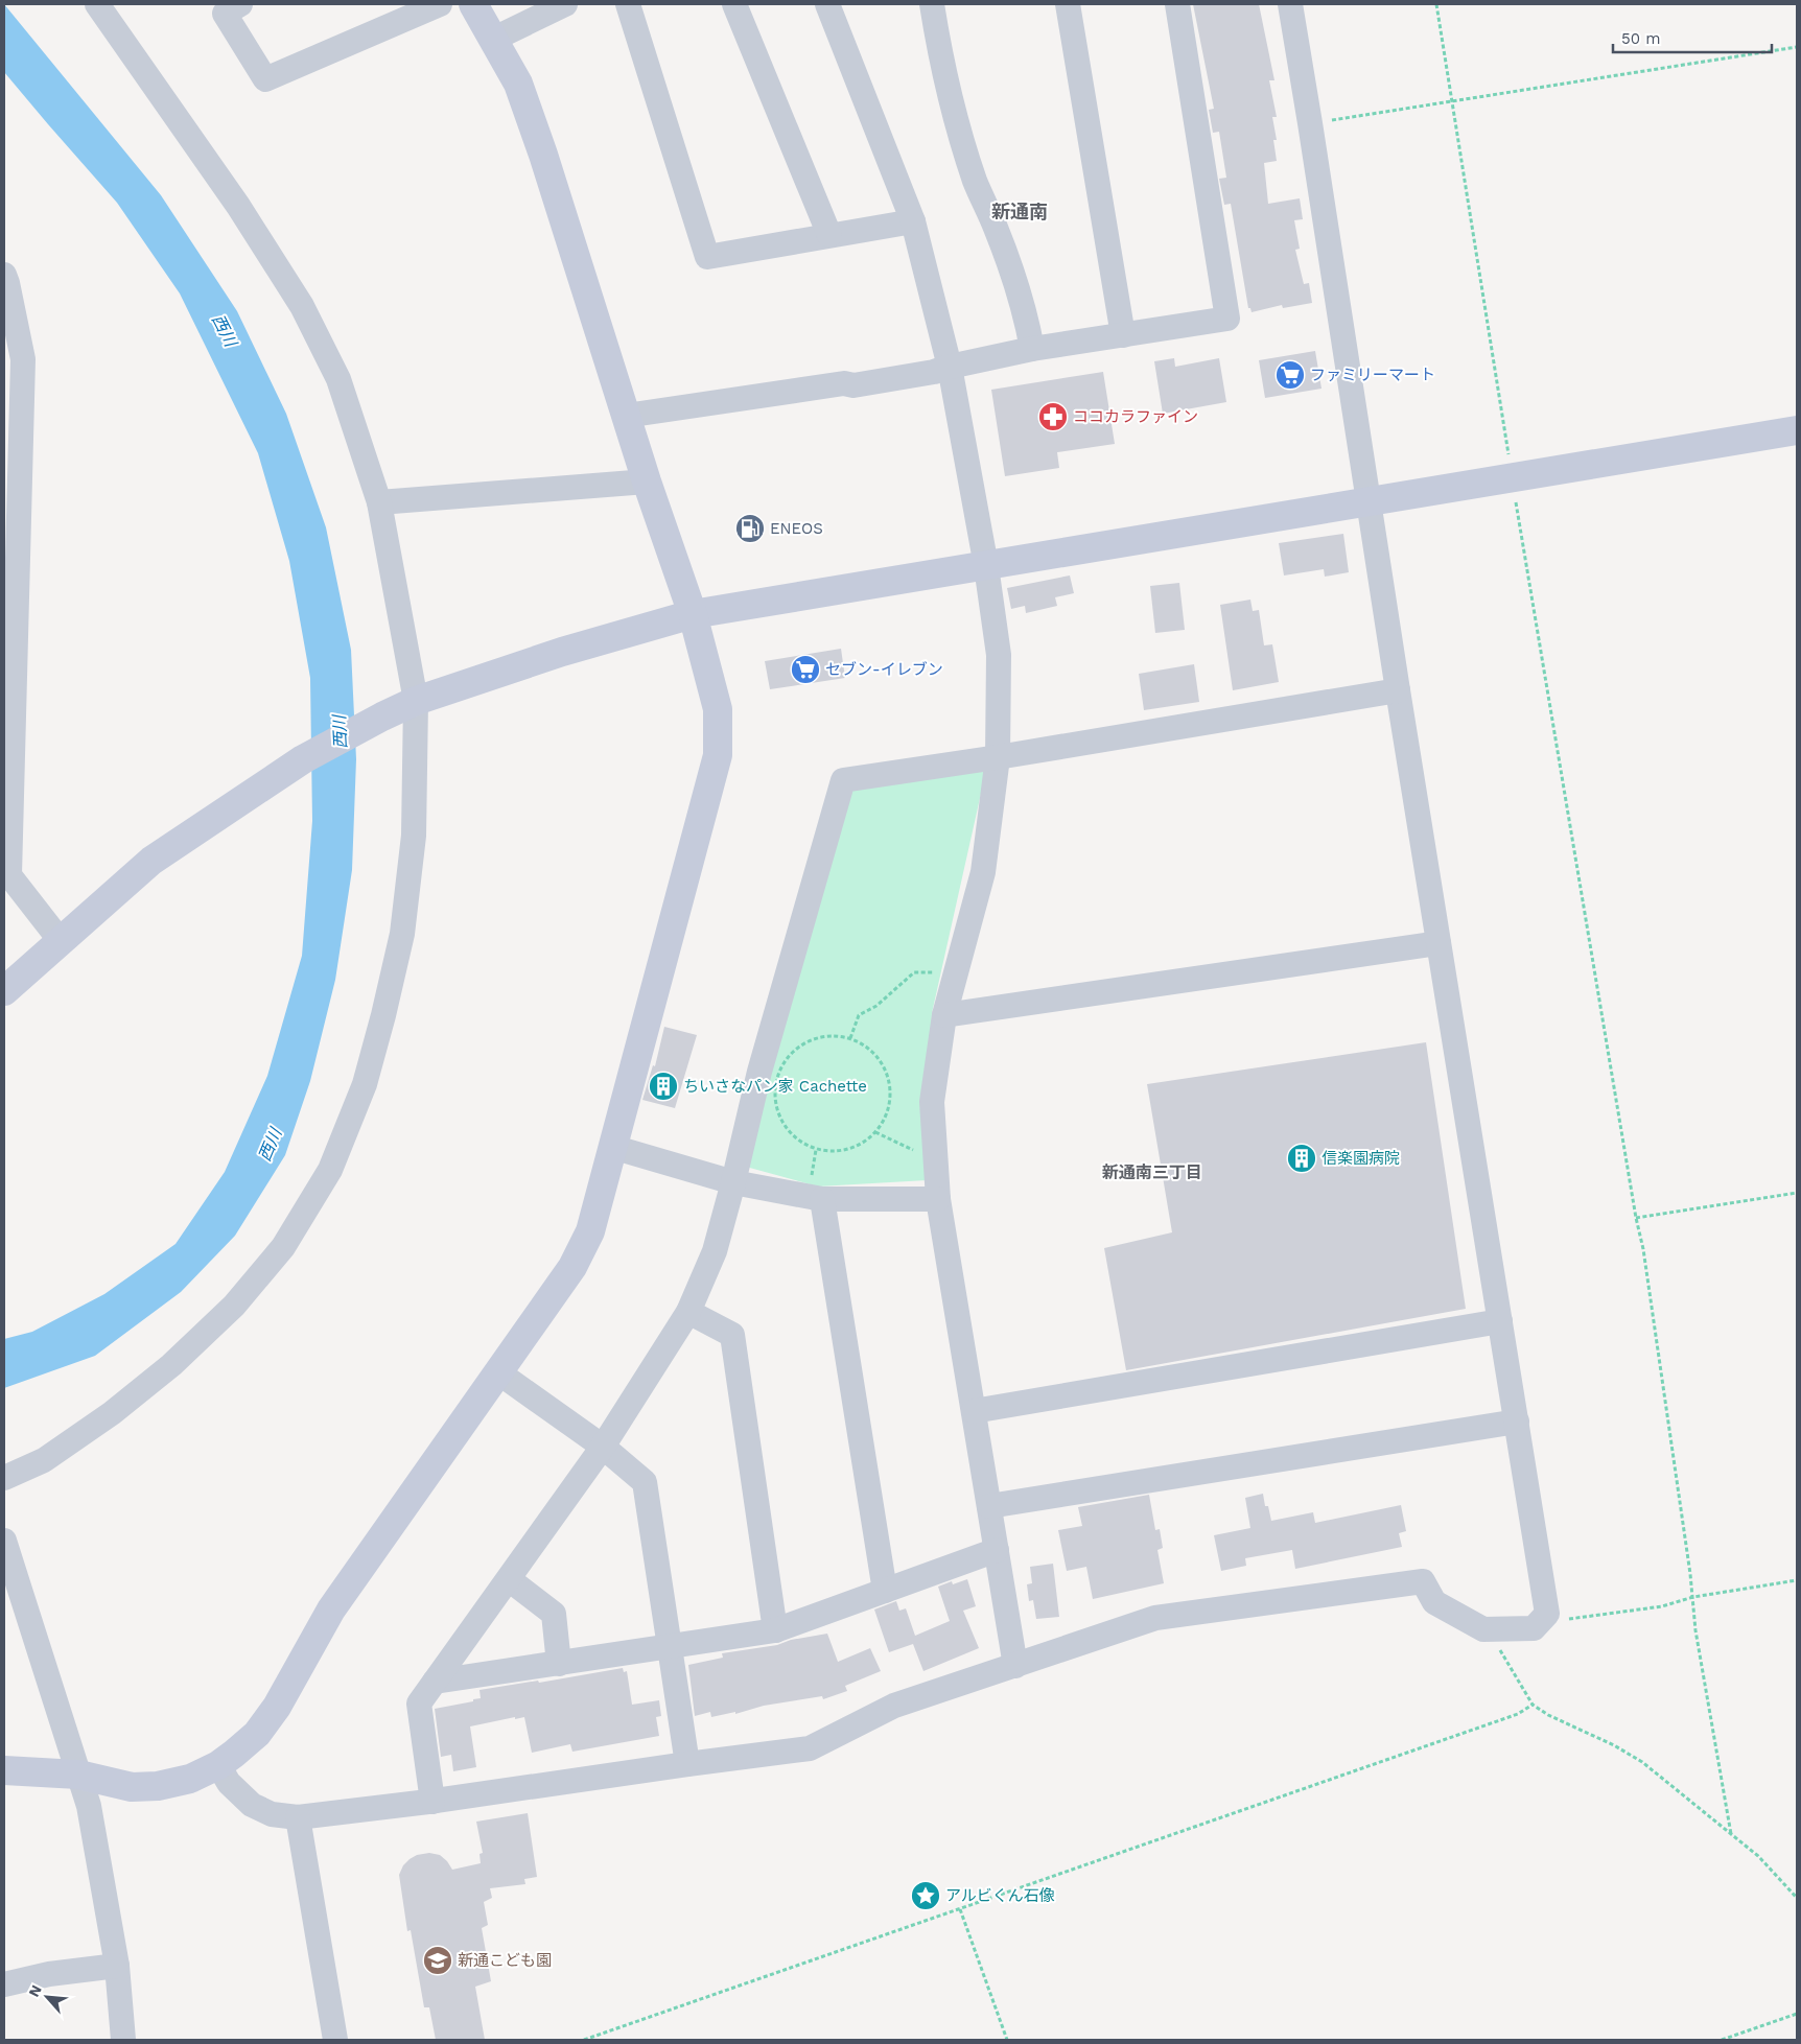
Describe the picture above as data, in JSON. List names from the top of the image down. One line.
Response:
{"districts":["新通南","新通南三丁目"],"water":["西川"],"places":{"supermarket":["ファミリーマート","セブン-イレブン"],"pharmacy":["ココカラファイン"],"fuel station":["ENEOS"],"building":["ちいさなパン家 Cachette","信楽園病院"],"place":["アルビくん石像"],"school or university":["新通こども園"]},"scale_bar":"50 m","north":"top left"}
